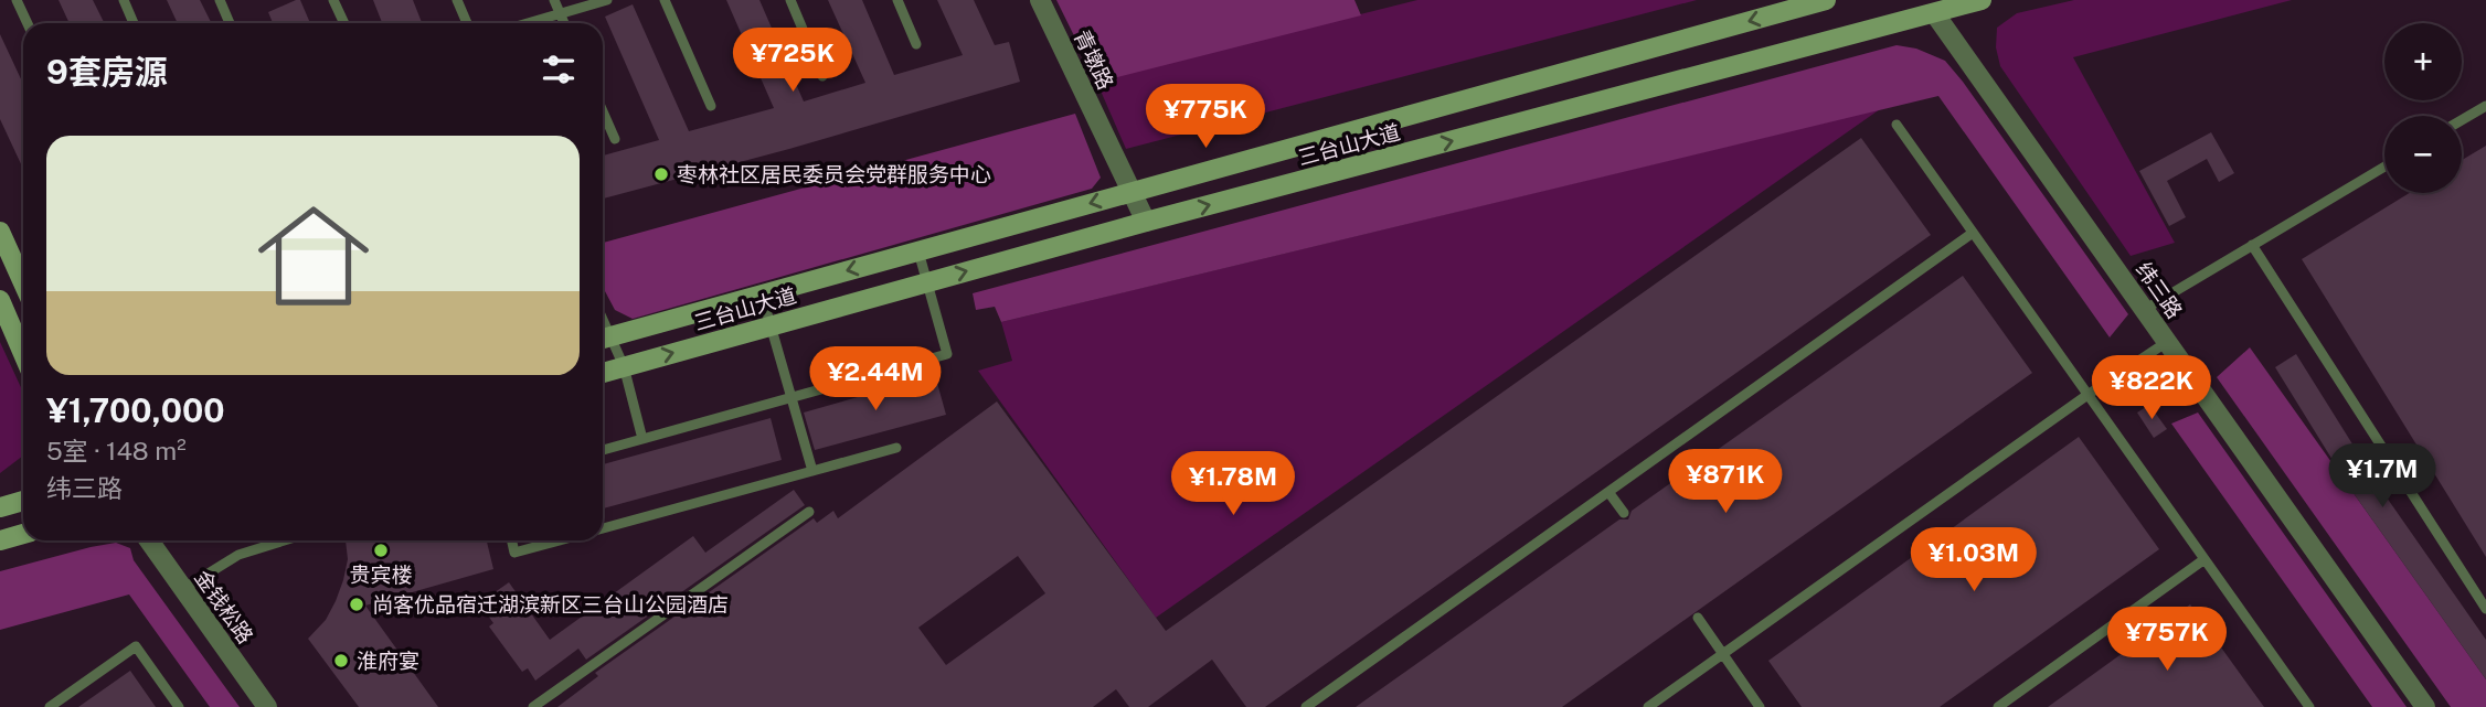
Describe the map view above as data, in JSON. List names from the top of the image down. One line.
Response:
{"streets":{"main road":["三台山大道"],"street":["青墩路","纬三路","金钱松路"]},"crossings":[["青墩路","三台山大道"],["三台山大道","纬三路"]],"places":["枣林社区居民委员会党群服务中心","贵宾楼","尚客优品宿迁湖滨新区三台山公园酒店","淮府宴"],"page":{"map_buttons":["+","−"],"heading":"9套房源","price":["¥725K","¥775K","¥2.44M","¥822K","¥1.7M","¥871K","¥1.78M","¥1.03M","¥757K"],"list":[{"name":"¥1,700,000","note":"5室 · 148 m² · 纬三路"}]}}
